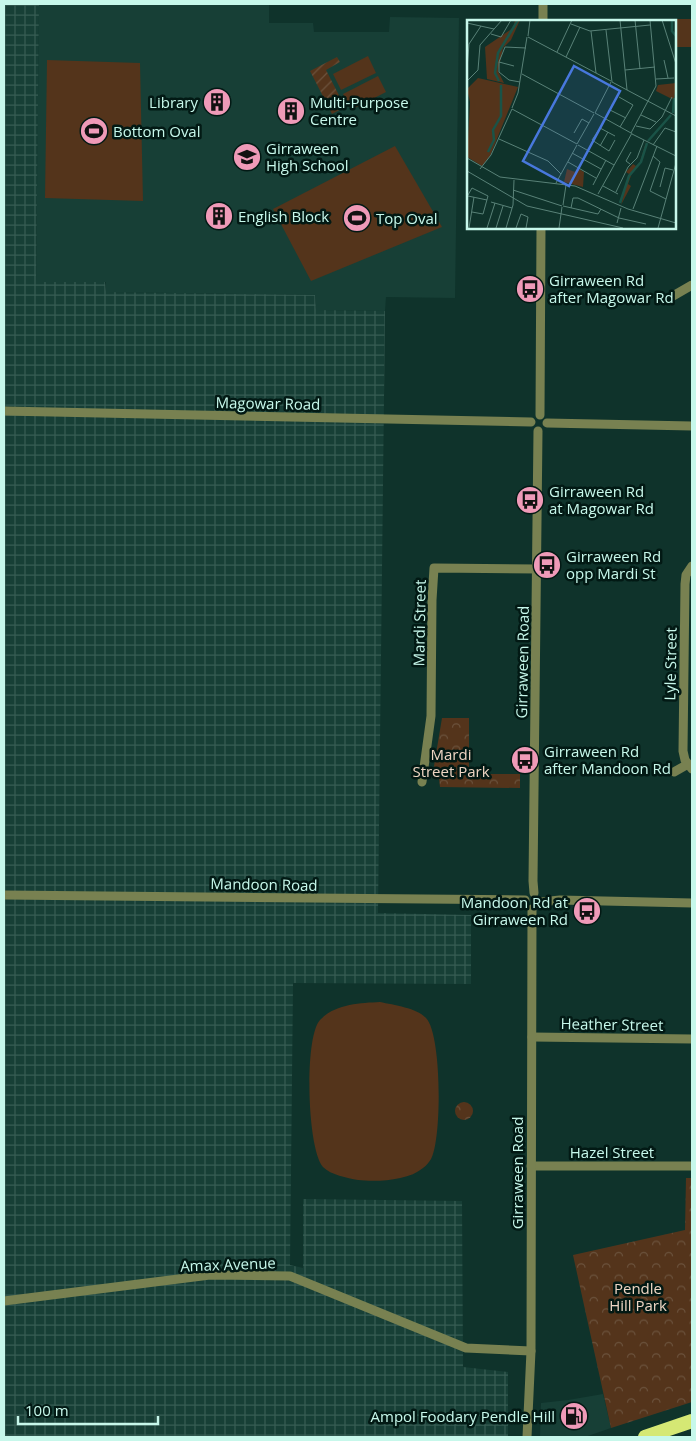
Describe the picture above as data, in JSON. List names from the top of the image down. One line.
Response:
{"streets":{"street":["Magowar Road","Mardi Street","Girraween Road","Lyle Street","Mandoon Road","Heather Street","Hazel Street","Amax Avenue"]},"crossings":[["Magowar Road","Girraween Road"],["Mardi Street","Girraween Road"],["Girraween Road","Mandoon Road"],["Girraween Road","Heather Street"],["Girraween Road","Hazel Street"],["Girraween Road","Amax Avenue"]],"parks":["Mardi Street Park","Pendle Hill Park"],"places":{"building":["Library","Multi-Purpose Centre","English Block"],"sports":["Bottom Oval","Top Oval"],"school or university":["Girraween High School"],"bus stop":["Girraween Rd after Magowar Rd","Girraween Rd at Magowar Rd","Girraween Rd opp Mardi St","Girraween Rd after Mandoon Rd","Mandoon Rd at Girraween Rd"],"fuel station":["Ampol Foodary Pendle Hill"]},"scale_bar":"100 m"}
